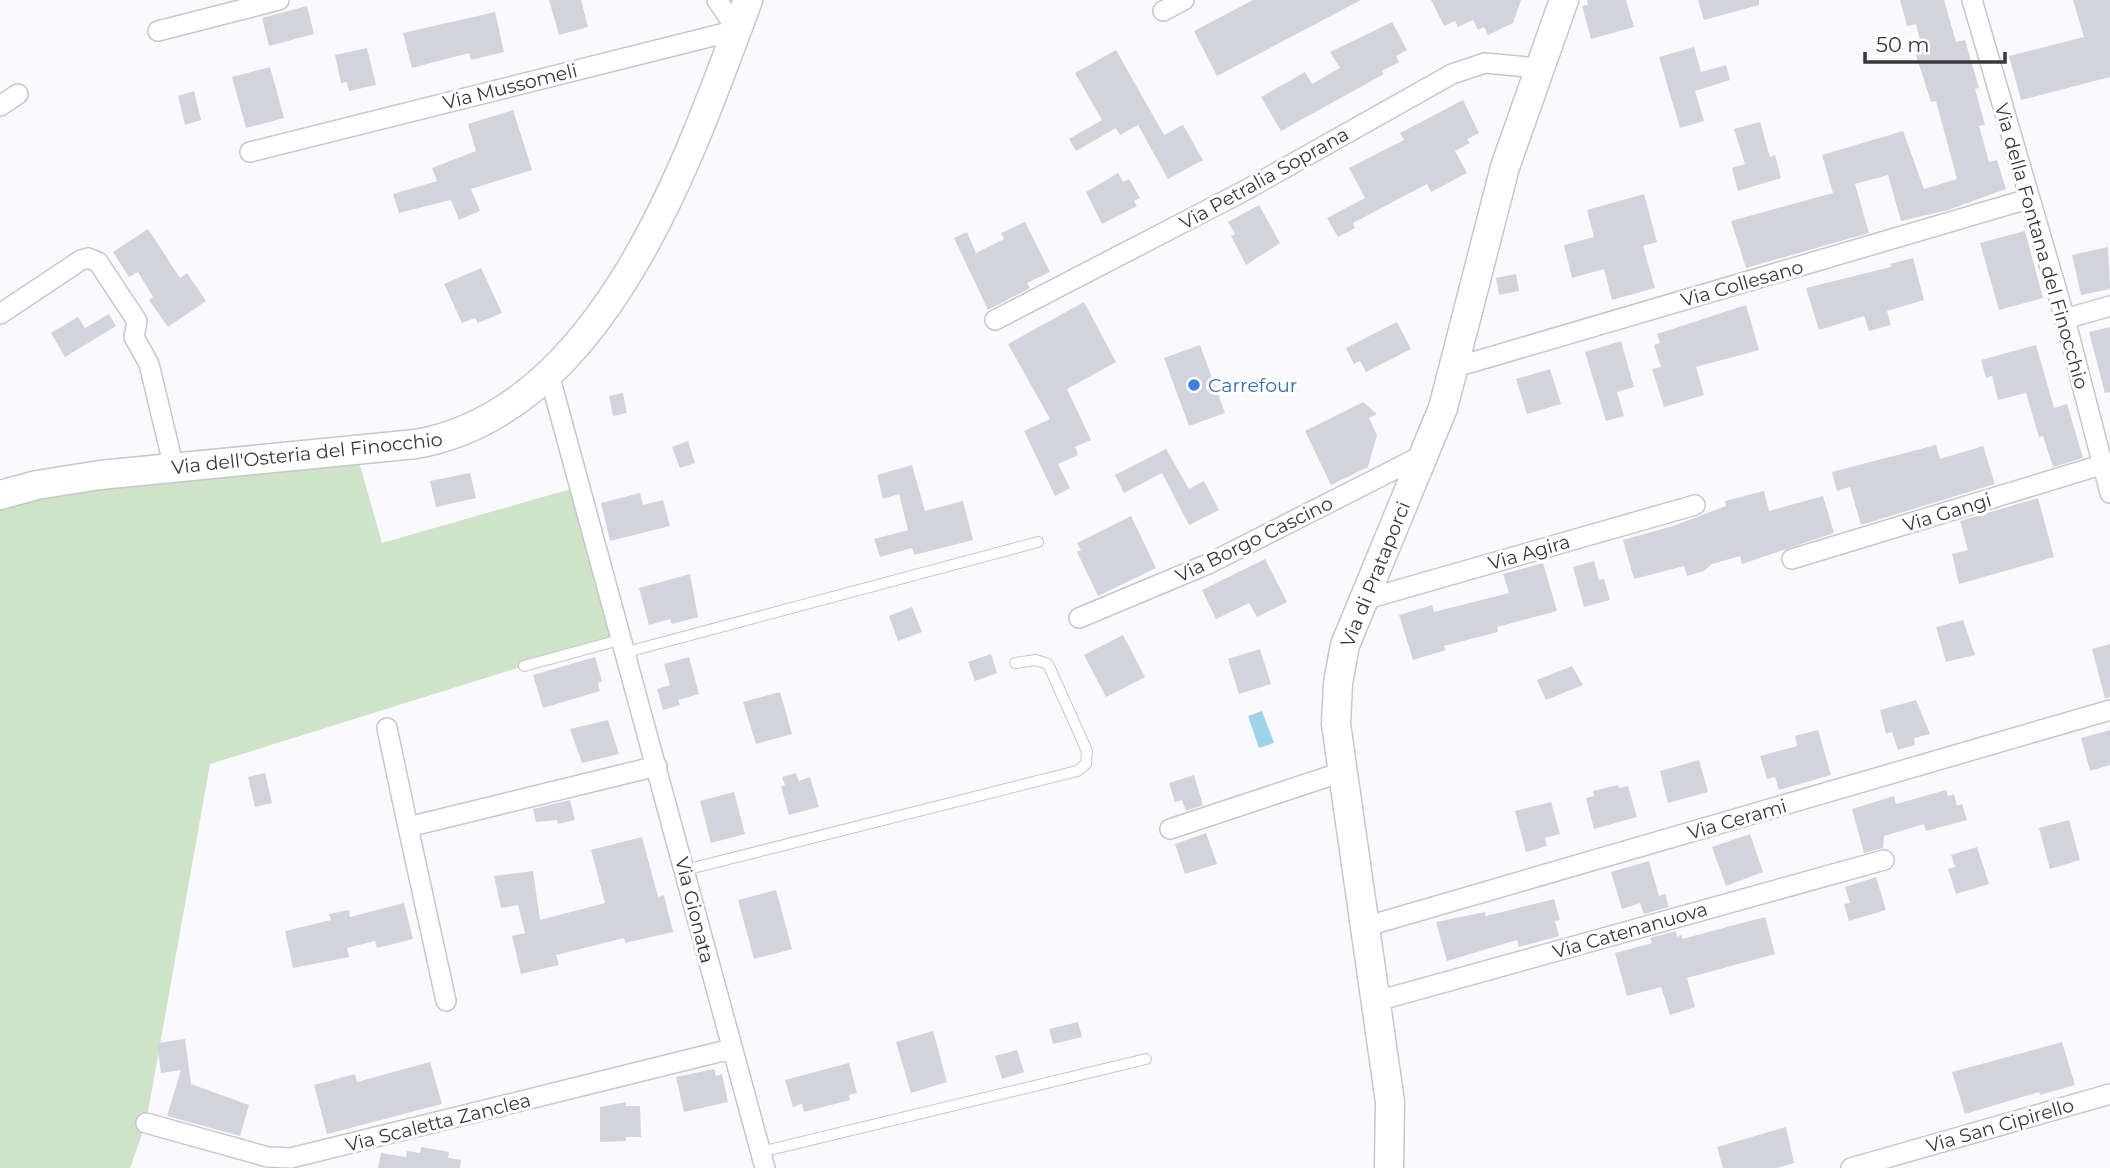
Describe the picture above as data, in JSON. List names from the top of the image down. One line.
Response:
{"streets":{"street":["Via Mussomeli","Via Petralia Soprana","Via della Fontana del Finocchio","Via Collesano","Via dell'Osteria del Finocchio","Via Gangi","Via Borgo Cascino","Via Agira","Via di Prataporci","Via Cerami","Via Gionata","Via Catenanuova","Via Scaletta Zanclea","Via San Cipirello"]},"crossings":[["Via Mussomeli","Via dell'Osteria del Finocchio"],["Via Petralia Soprana","Via di Prataporci"],["Via della Fontana del Finocchio","Via Collesano"],["Via della Fontana del Finocchio","Via Gangi"],["Via Collesano","Via di Prataporci"],["Via dell'Osteria del Finocchio","Via Gionata"],["Via Borgo Cascino","Via di Prataporci"],["Via Agira","Via di Prataporci"],["Via di Prataporci","Via Cerami"],["Via di Prataporci","Via Catenanuova"],["Via Gionata","Via Scaletta Zanclea"]],"places":["Carrefour"],"scale_bar":"50 m"}
